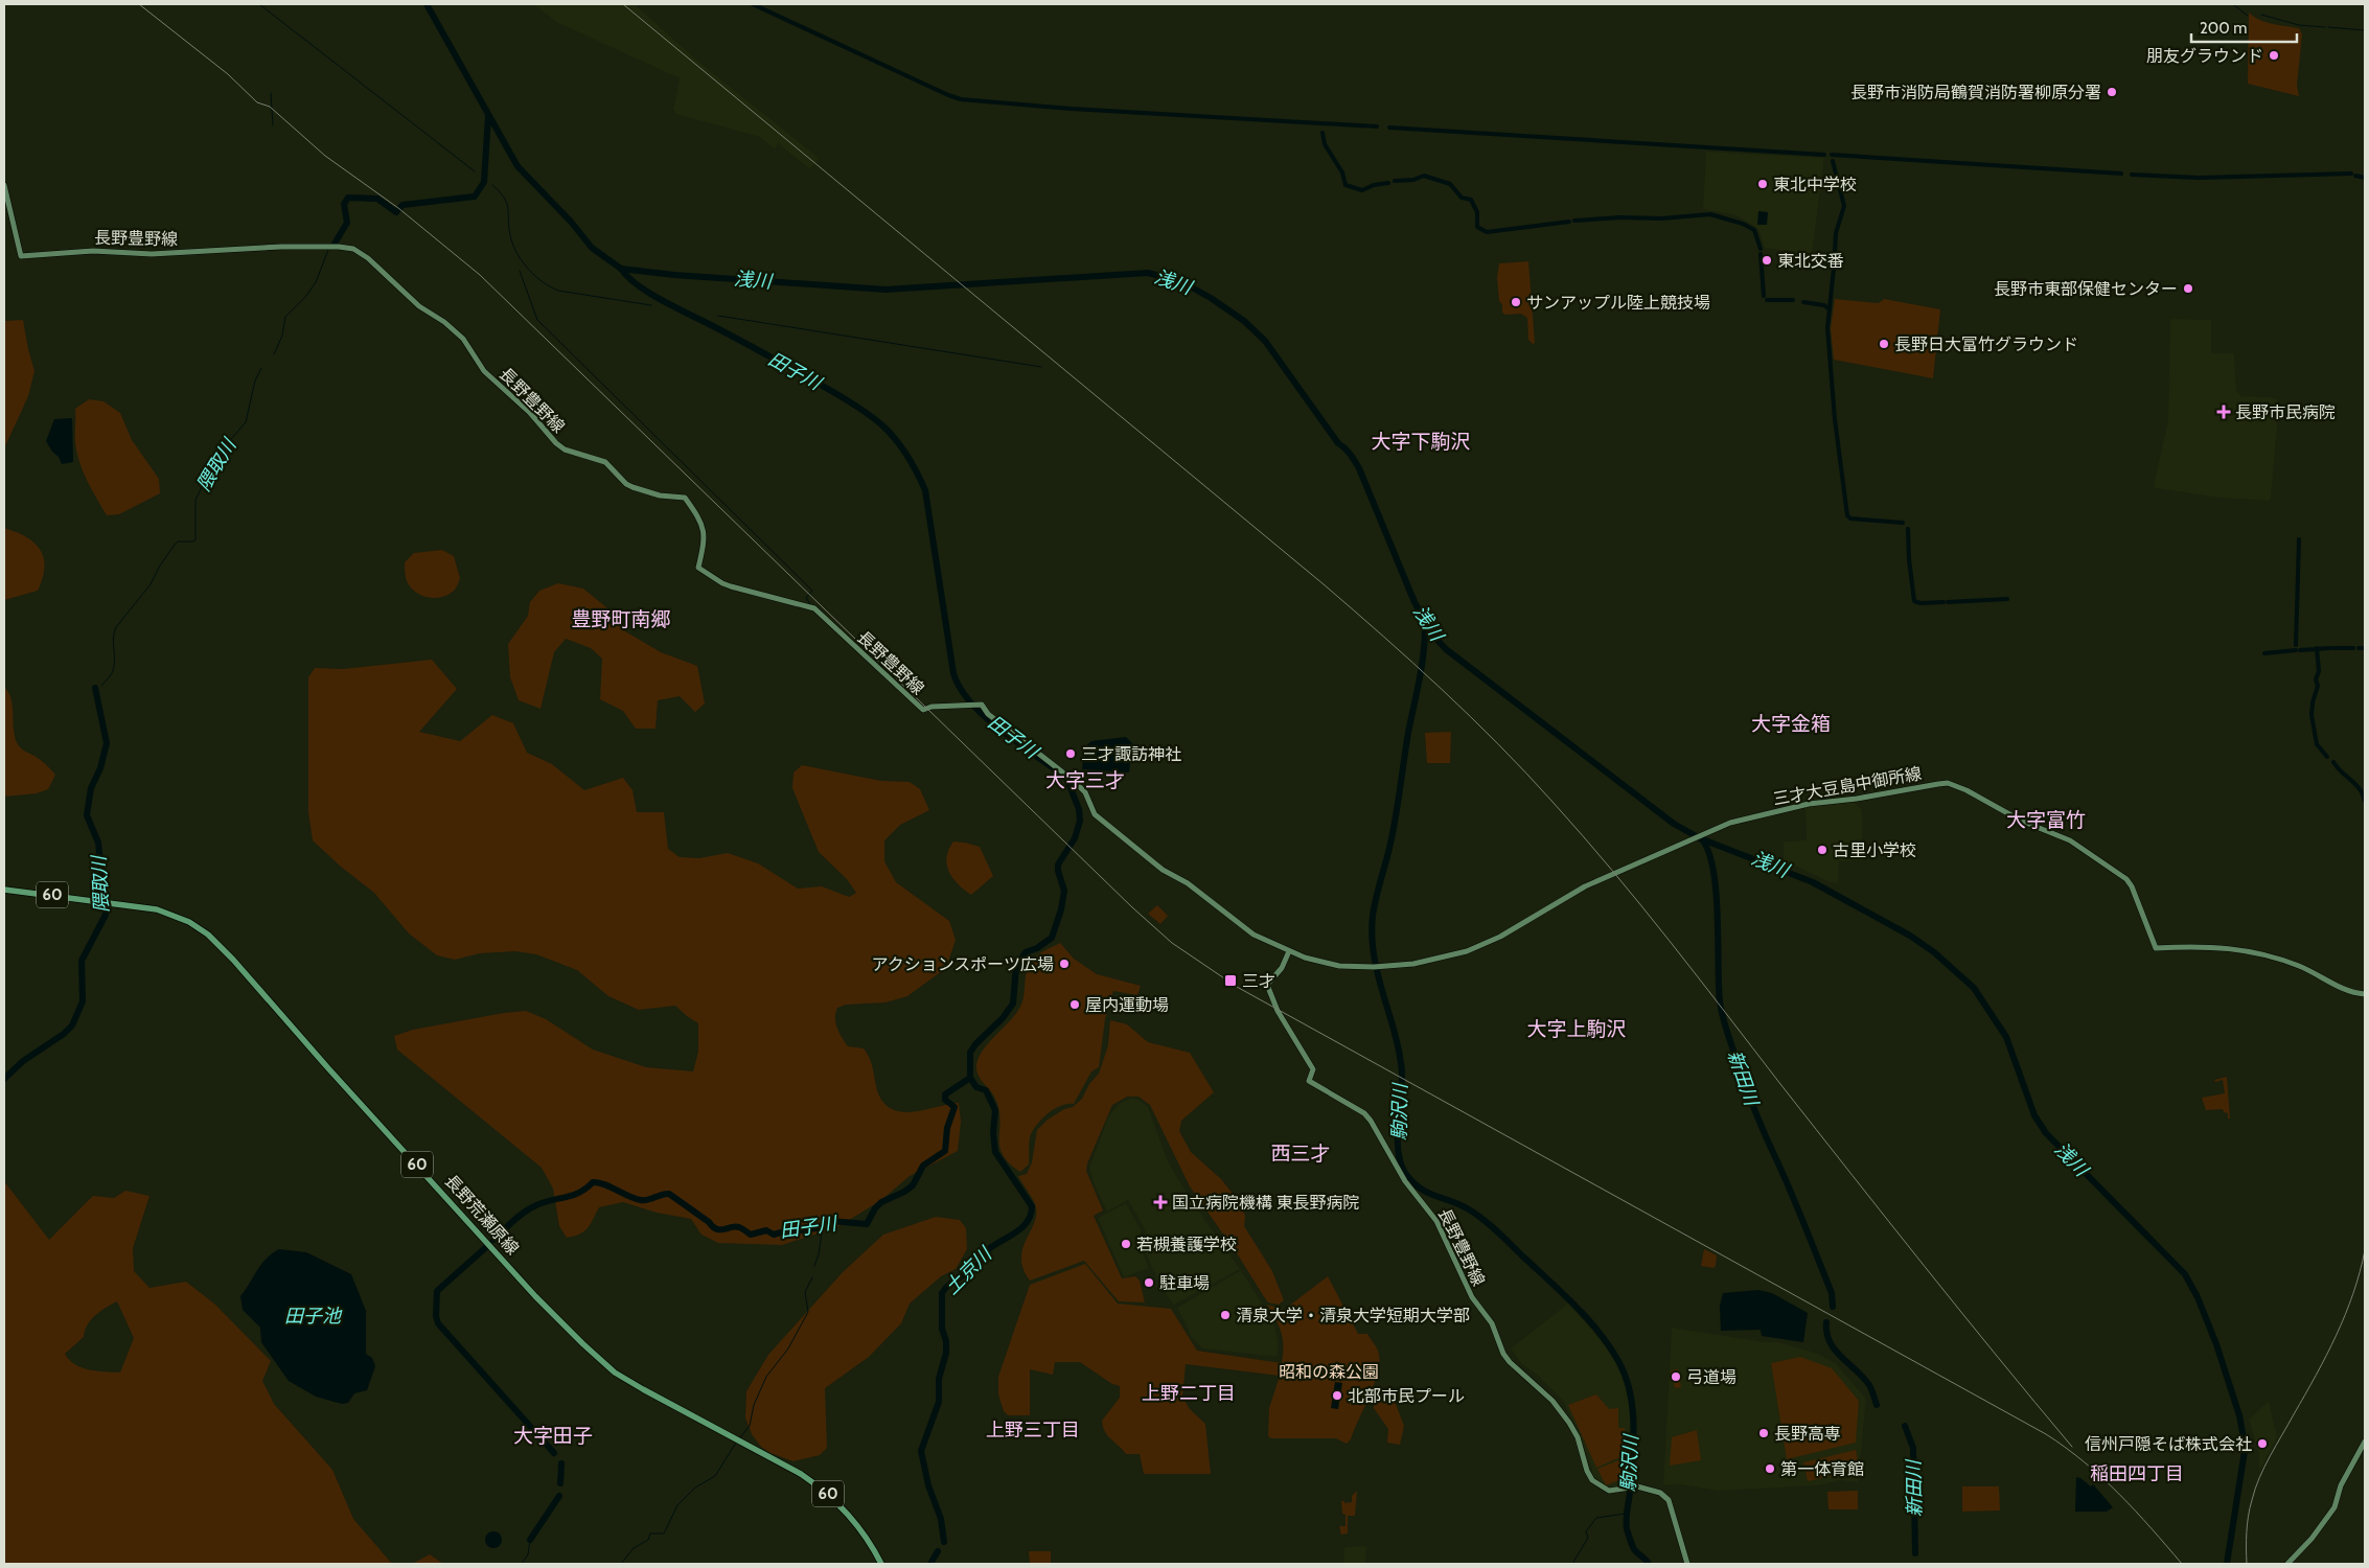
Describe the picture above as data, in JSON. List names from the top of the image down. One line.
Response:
{"streets":{"main road":["長野豊野線","三才大豆島中御所線","60","長野荒瀬原線"]},"crossings":[["長野豊野線","三才大豆島中御所線"]],"districts":["大字下駒沢","豊野町南郷","大字金箱","大字三才","大字富竹","大字上駒沢","西三才","上野二丁目","上野三丁目","大字田子","稲田四丁目"],"water":["浅川","田子川","隈取川","新田川","駒沢川","土京川","田子池"],"parks":["昭和の森公園"],"places":{"other":["朋友グラウンド","長野市消防局鶴賀消防署柳原分署","東北中学校","東北交番","長野市東部保健センター","サンアップル陸上競技場","長野日大富竹グラウンド","三才諏訪神社","古里小学校","アクションスポーツ広場","屋内運動場","若槻養護学校","駐車場","清泉大学・清泉大学短期大学部","弓道場","北部市民プール","長野高専","信州戸隠そば株式会社","第一体育館"],"health":["長野市民病院","国立病院機構 東長野病院"],"transit":["三才"]},"scale_bar":"200 m"}
